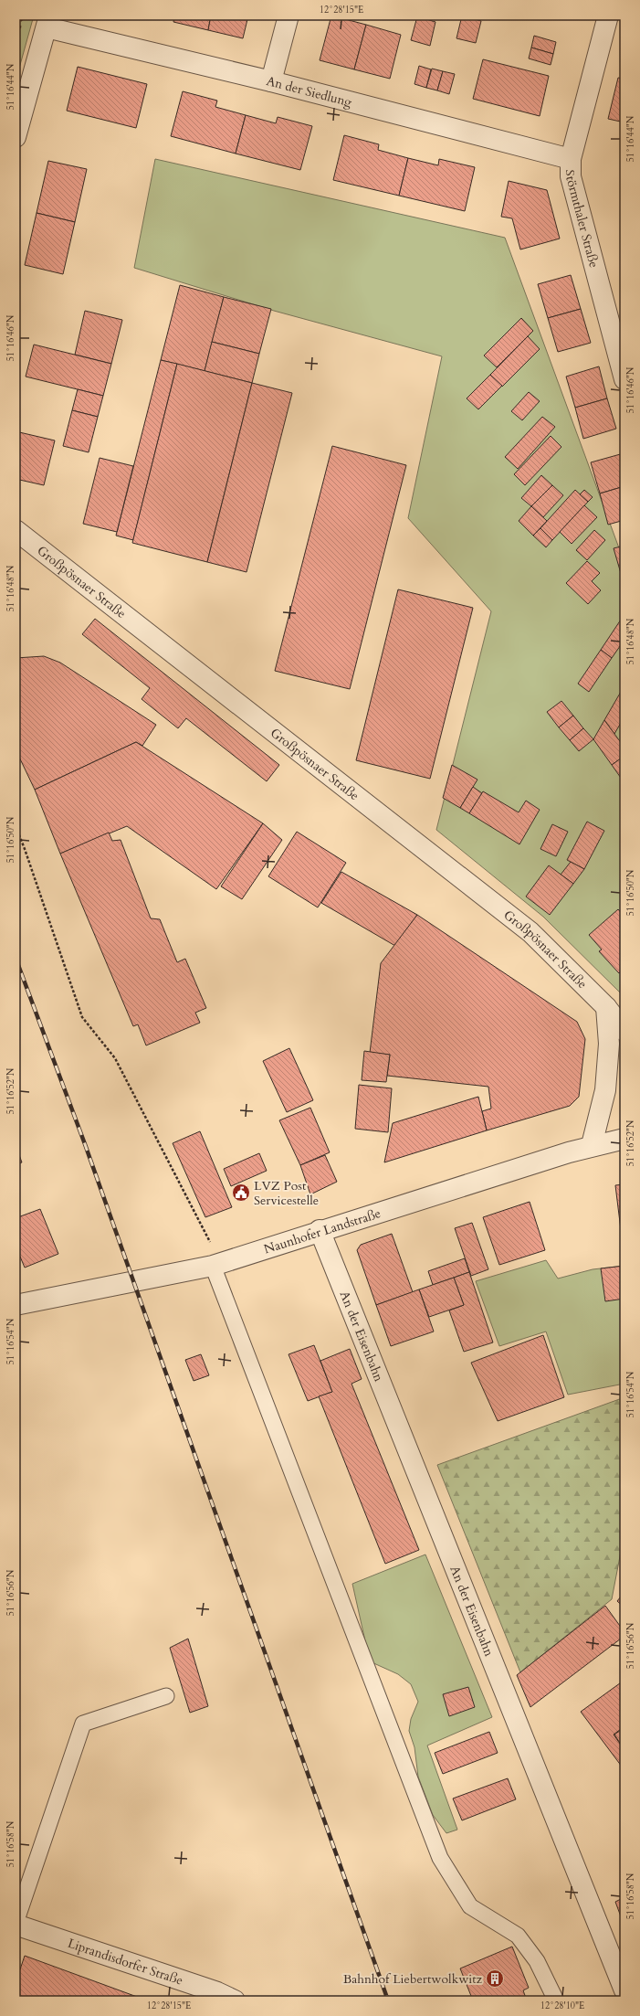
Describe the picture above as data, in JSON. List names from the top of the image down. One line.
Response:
{"streets":{"street":["An der Siedlung","Störmthaler Straße","Großpösnaer Straße","Naunhofer Landstraße","An der Eisenbahn","Liprandisdorfer Straße"]},"crossings":[["An der Siedlung","Störmthaler Straße"],["Naunhofer Landstraße","An der Eisenbahn"]],"places":{"public building":["LVZ Post Servicestelle"],"building":["Bahnhof Liebertwolkwitz"]},"coordinates":["12°28'15\"E","51°16'44\"N","51°16'46\"N","51°16'48\"N","51°16'50\"N","51°16'52\"N","51°16'54\"N","51°16'56\"N","51°16'58\"N","12°28'10\"E"]}
